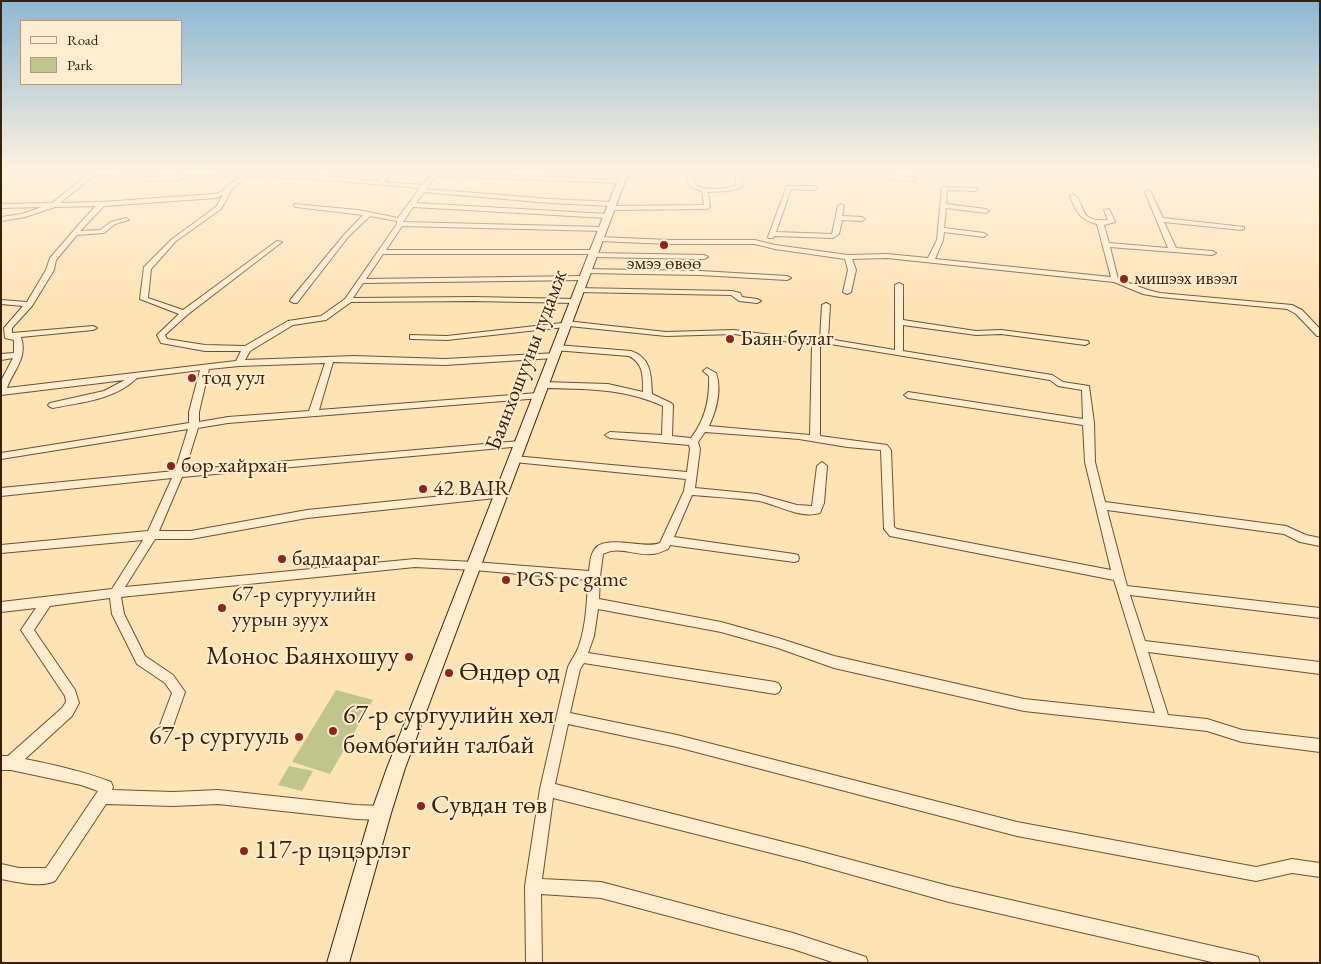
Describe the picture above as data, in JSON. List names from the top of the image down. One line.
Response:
{"streets":{"main road":["Баянхошууны гудамж"]},"places":["эмээ өвөө","мишээх ивээл","Баян булаг","тод уул","бор хайрхан","42 BAIR","бадмаараг","PGS pc game","67-р сургуулийн уурын зуух","Монос Баянхошуу","Өндөр од","67-р сургуулийн хөл бөмбөгийн талбай","67-р сургууль","Сувдан төв","117-р цэцэрлэг"],"legend":["Road","Park"]}
